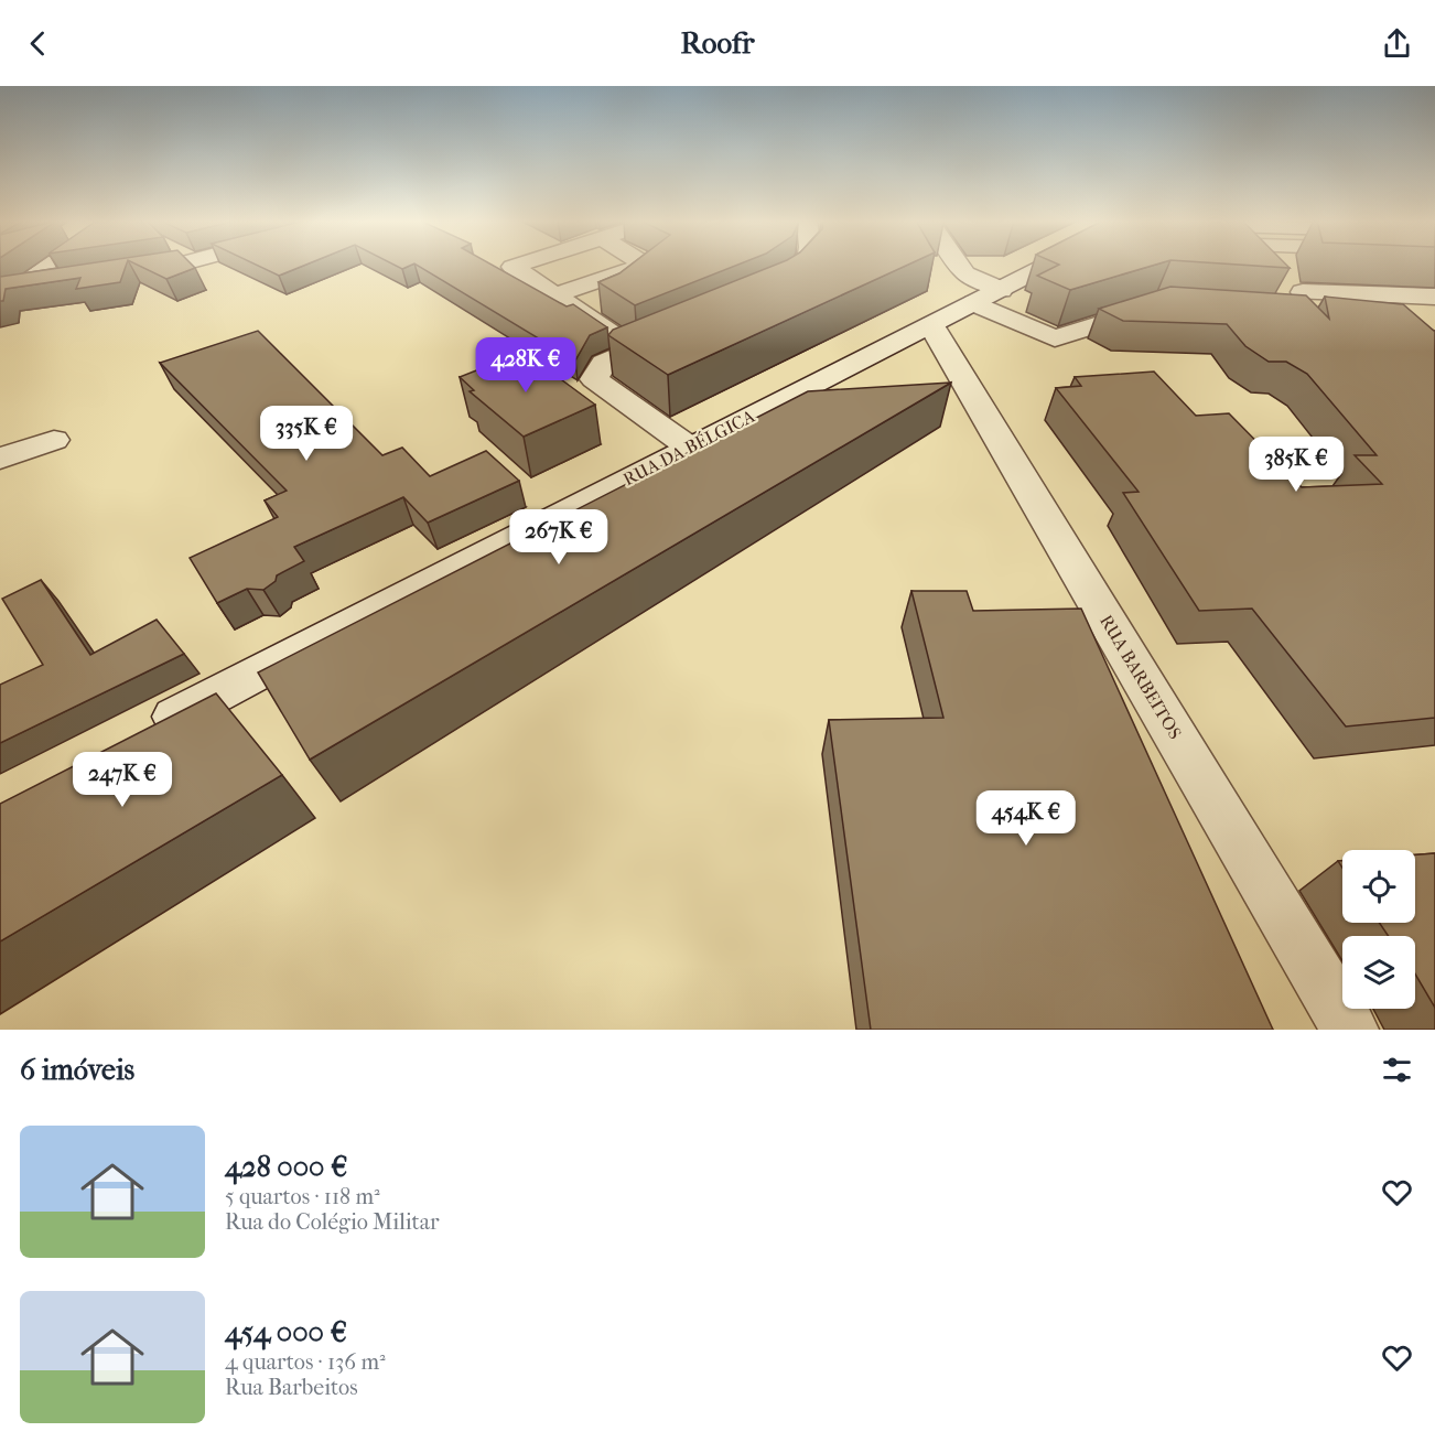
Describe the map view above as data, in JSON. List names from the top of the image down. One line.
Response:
{"streets":{"street":["RUA DA BÉLGICA","RUA BARBEITOS"]},"crossings":[["RUA DA BÉLGICA","RUA BARBEITOS"]],"page":{"header":"Roofr","price":["428K €","335K €","385K €","267K €","247K €","454K €"],"heading":"6 imóveis","list":[{"name":"428 000 €","note":"5 quartos · 118 m² · Rua do Colégio Militar"},{"name":"454 000 €","note":"4 quartos · 136 m² · Rua Barbeitos"}]}}
